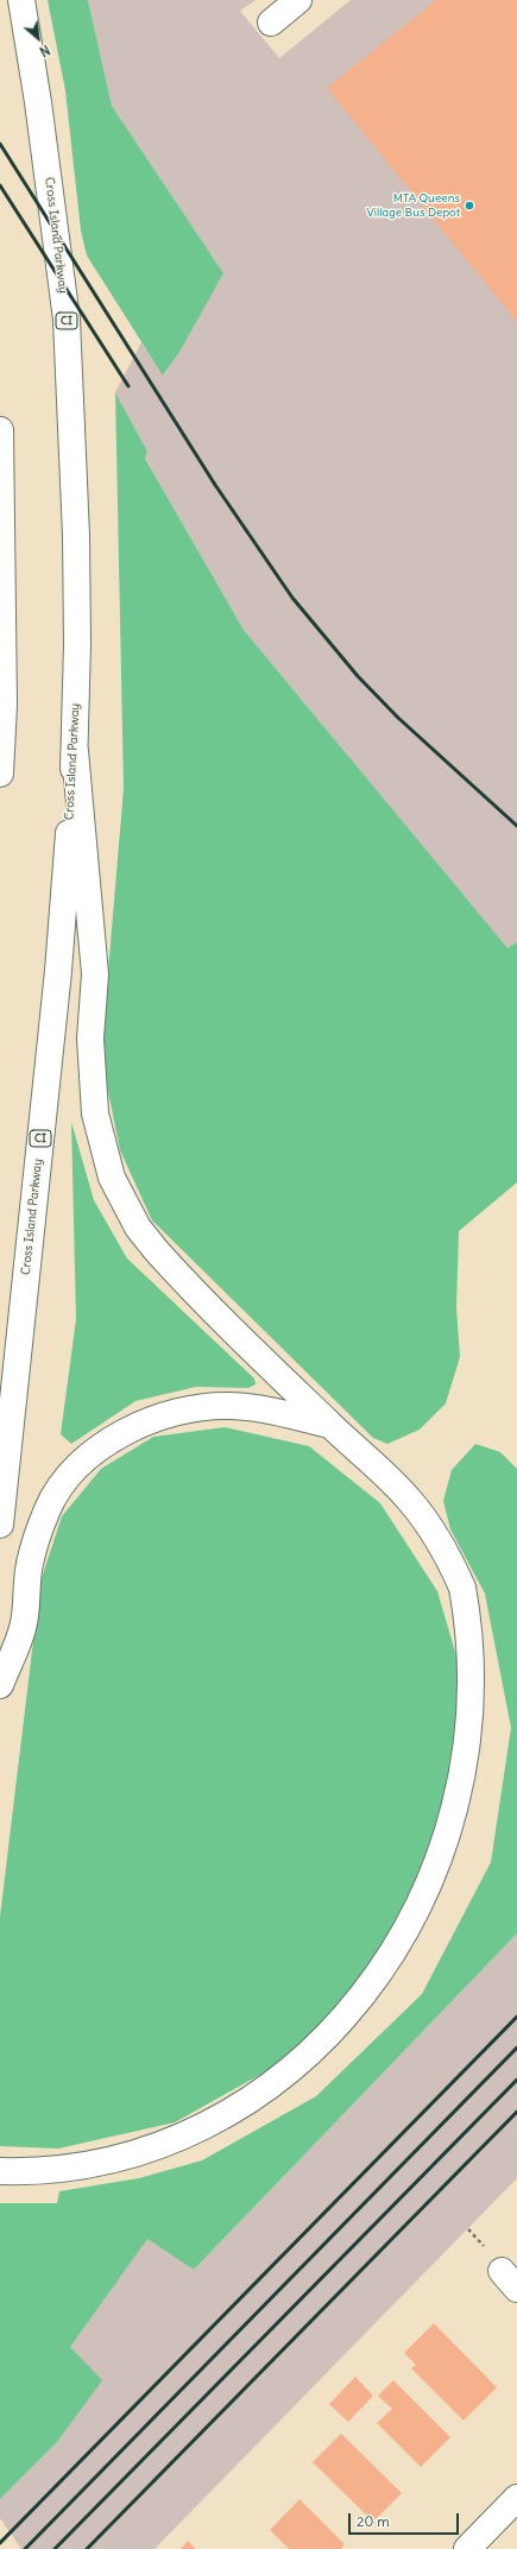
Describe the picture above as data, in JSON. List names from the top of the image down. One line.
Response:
{"streets":{"main road":["Cross Island Parkway","CI"]},"places":["MTA Queens Village Bus Depot"],"scale_bar":"20 m","north":"bottom right"}
